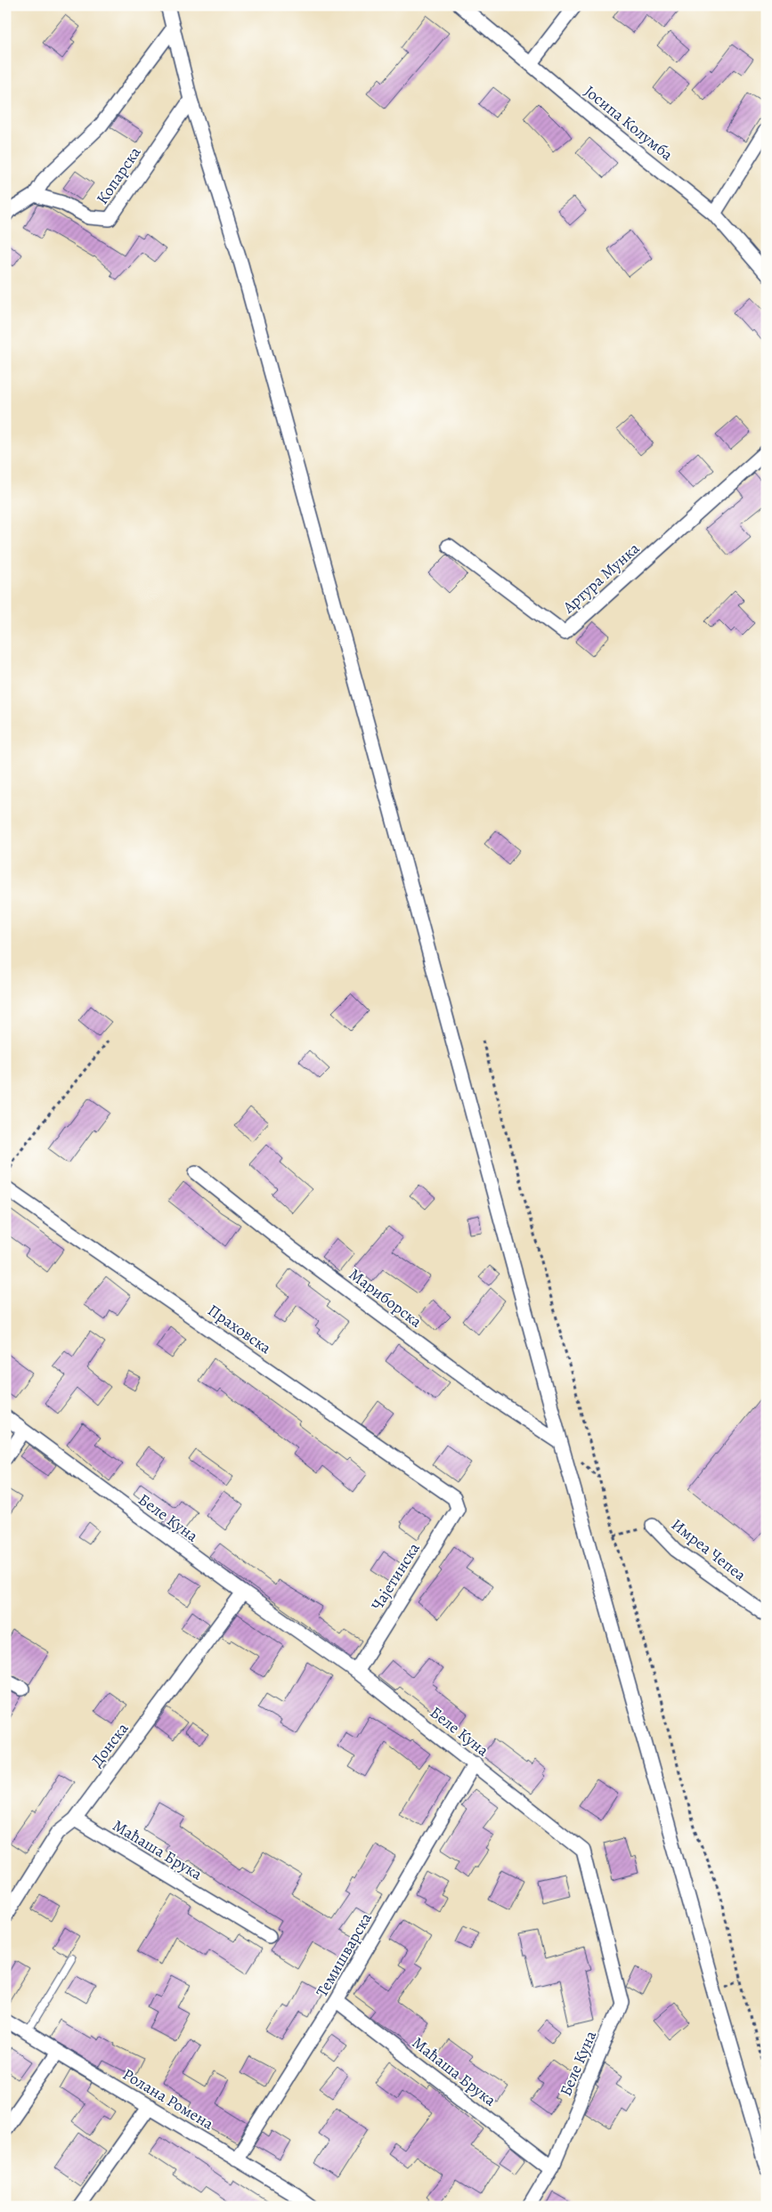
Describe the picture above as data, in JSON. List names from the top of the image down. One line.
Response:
{"streets":{"street":["Јосипа Колумба","Копарска","Артура Мунка","Мариборска","Праховска","Беле Куна","Имреа Чепеа","Чајетинска","Донска","Маћаша Брука","Темишварска","Ролана Ромена"]},"crossings":[["Праховска","Чајетинска"],["Беле Куна","Чајетинска"],["Беле Куна","Донска"],["Беле Куна","Маћаша Брука"],["Беле Куна","Темишварска"],["Донска","Маћаша Брука"],["Маћаша Брука","Темишварска"],["Темишварска","Ролана Ромена"]]}
